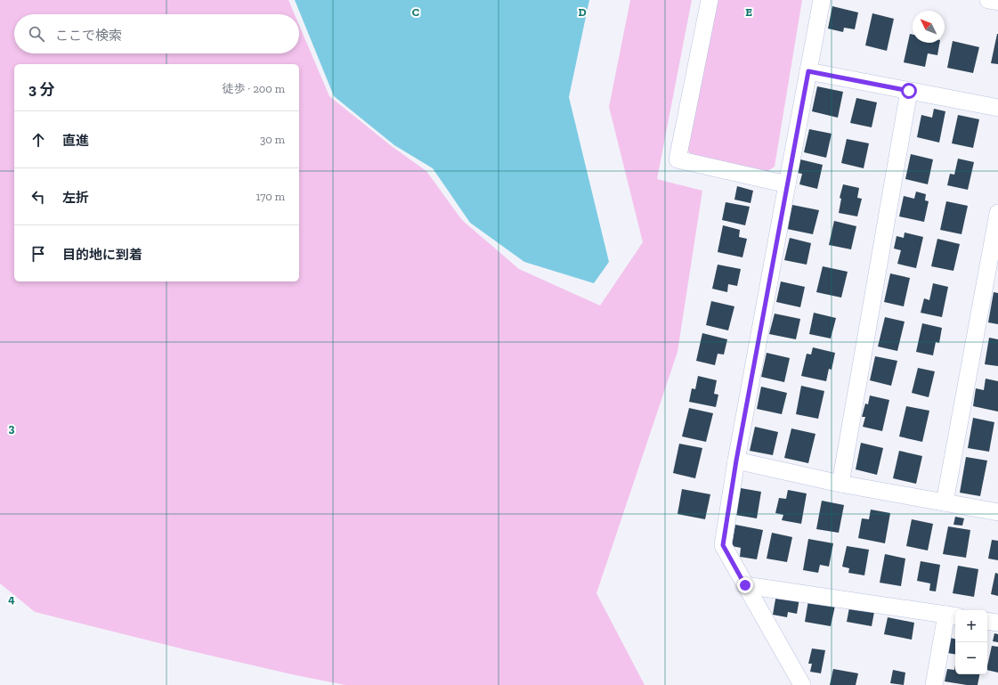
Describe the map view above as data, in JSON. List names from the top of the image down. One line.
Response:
{"north":"top left","page":{"search":"ここで検索","heading":["3 分","徒歩 · 200 m"],"list":[["直進","30 m"],["左折","170 m"],"目的地に到着"],"map_buttons":["+","−"]},"grid":{"columns":["C","D","E"],"rows":["3","4"]}}
